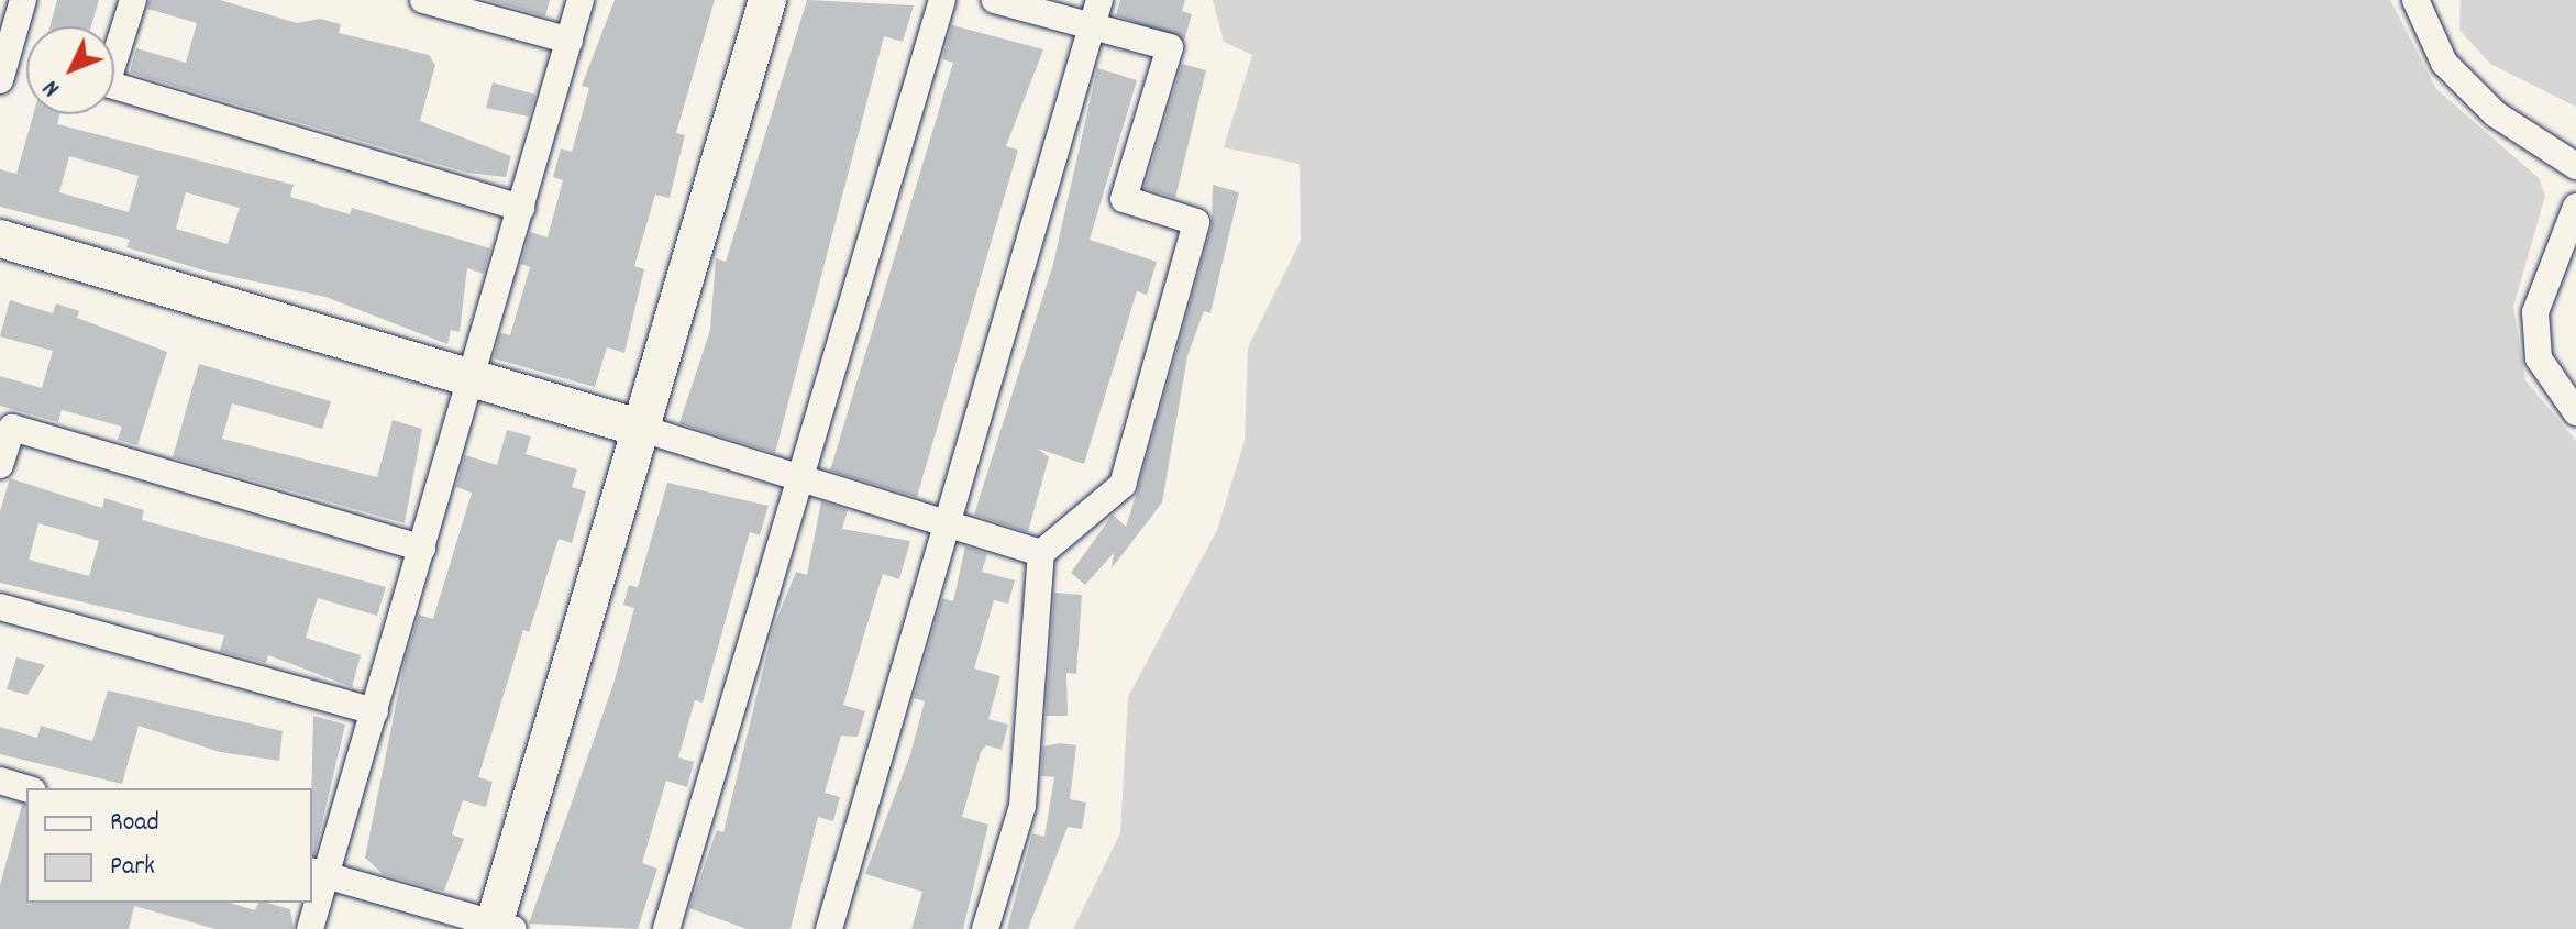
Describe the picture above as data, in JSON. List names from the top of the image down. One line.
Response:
{"legend":["Road","Park"],"north":"bottom left"}
